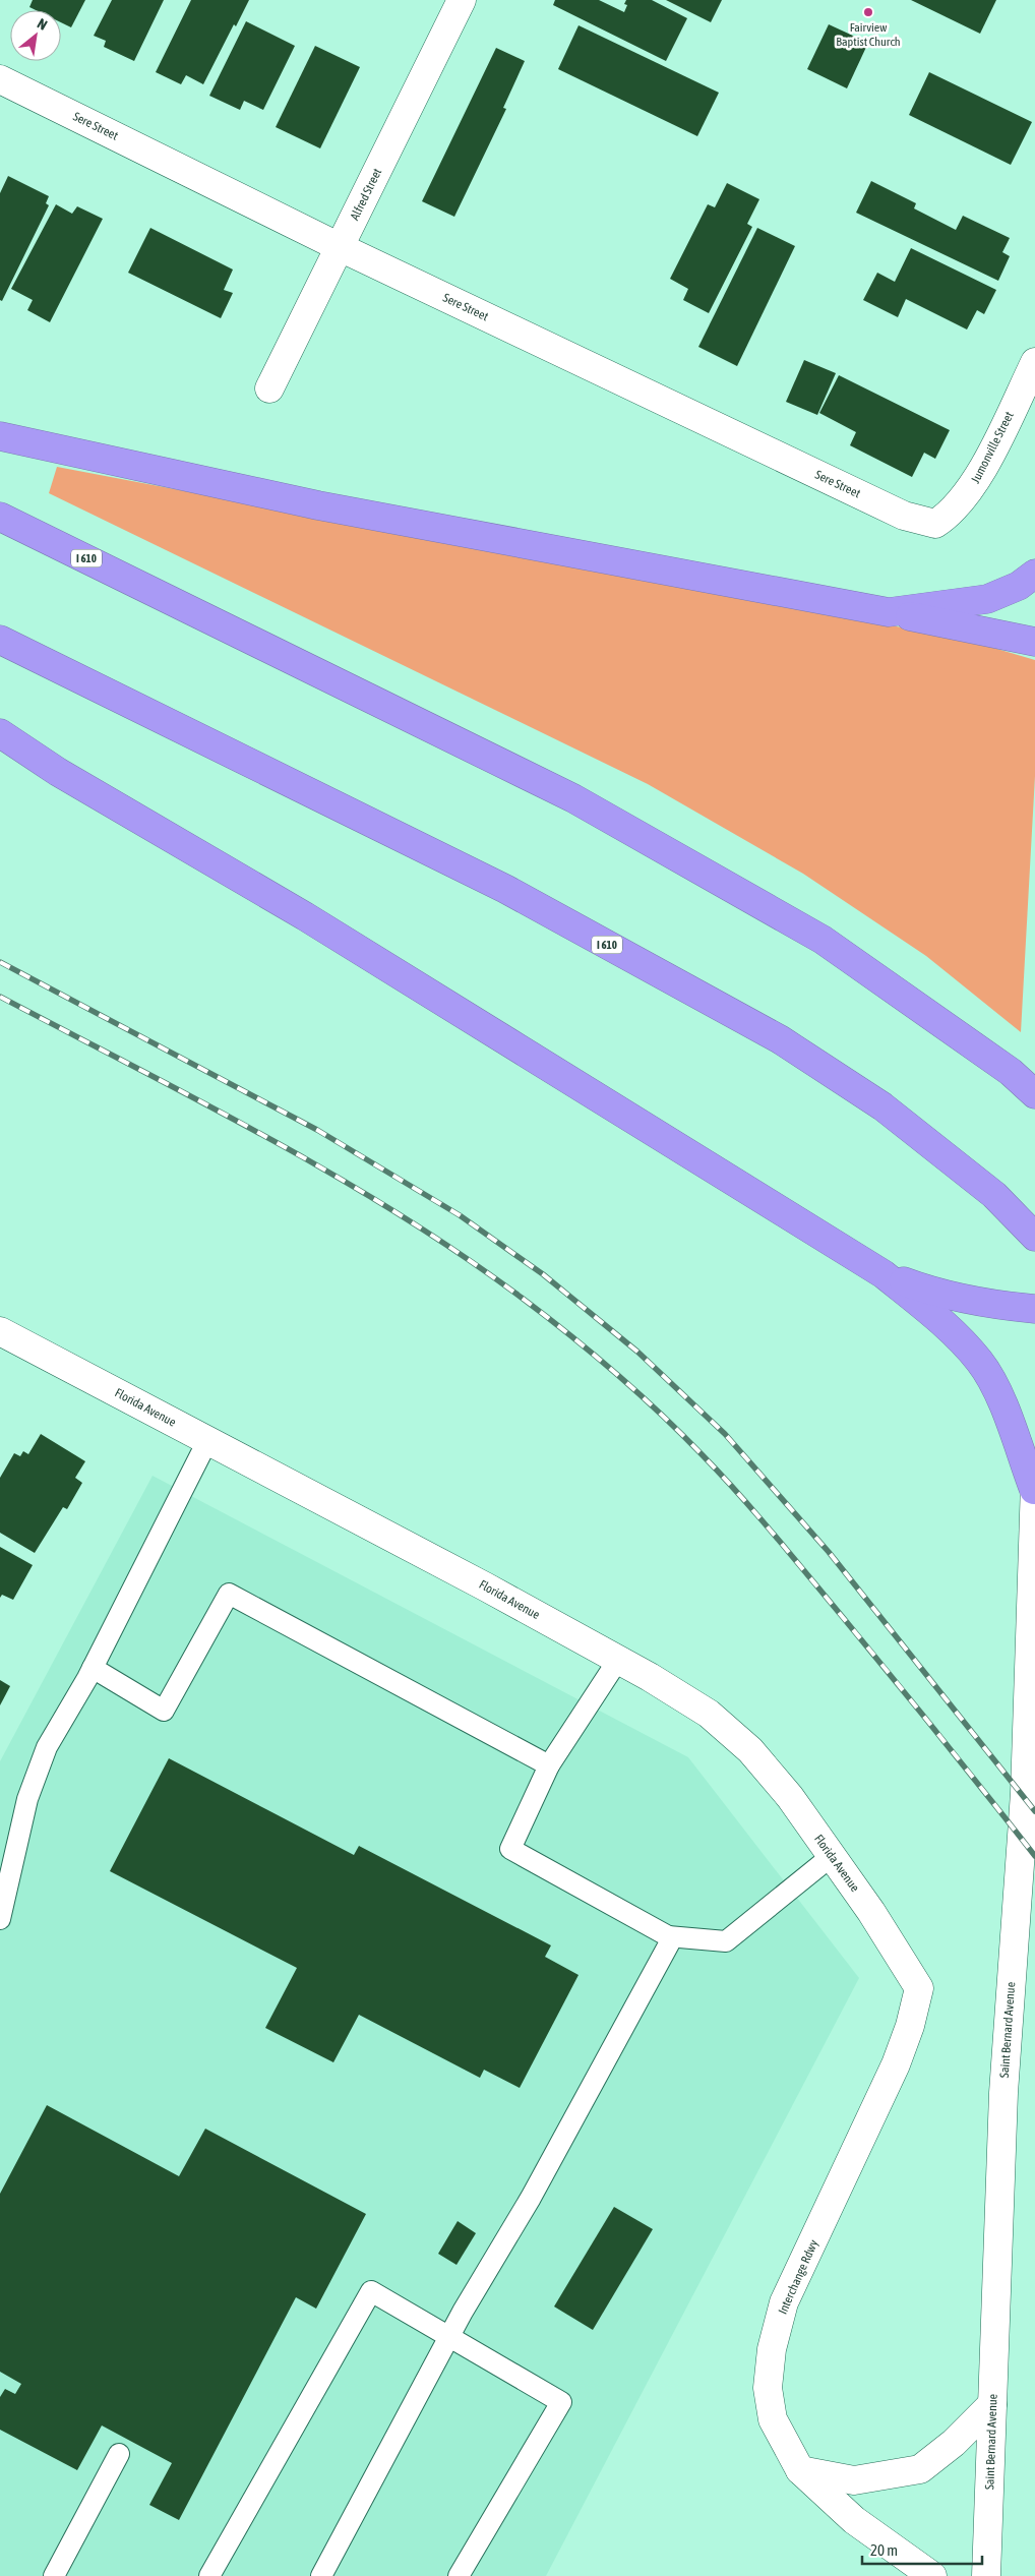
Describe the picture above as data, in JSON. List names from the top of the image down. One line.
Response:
{"streets":{"highway":["I 610"],"street":["Sere Street","Alfred Street","Jumonville Street","Florida Avenue","Saint Bernard Avenue","Interchange Rdwy"]},"crossings":[["Sere Street","Alfred Street"],["Sere Street","Jumonville Street"],["Florida Avenue","Interchange Rdwy"]],"places":["Fairview Baptist Church"],"scale_bar":"20 m","north":"top right"}
